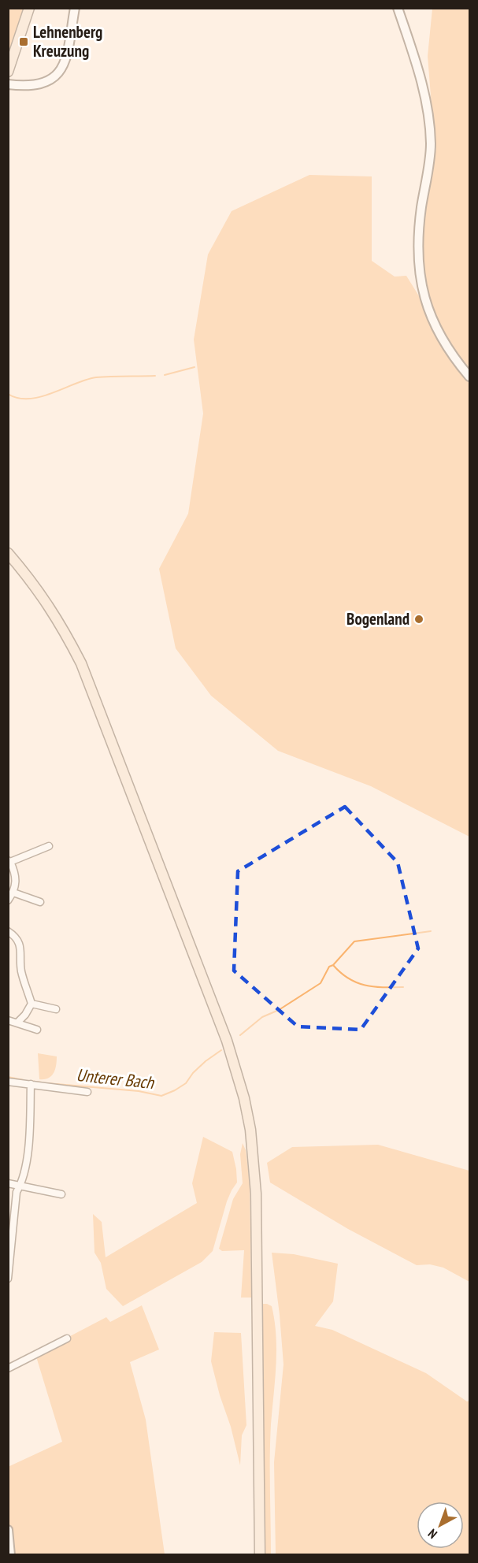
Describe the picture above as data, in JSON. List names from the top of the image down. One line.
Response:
{"water":["Unterer Bach"],"places":{"transit":["Lehnenberg Kreuzung"],"other":["Bogenland"]},"north":"bottom left"}
